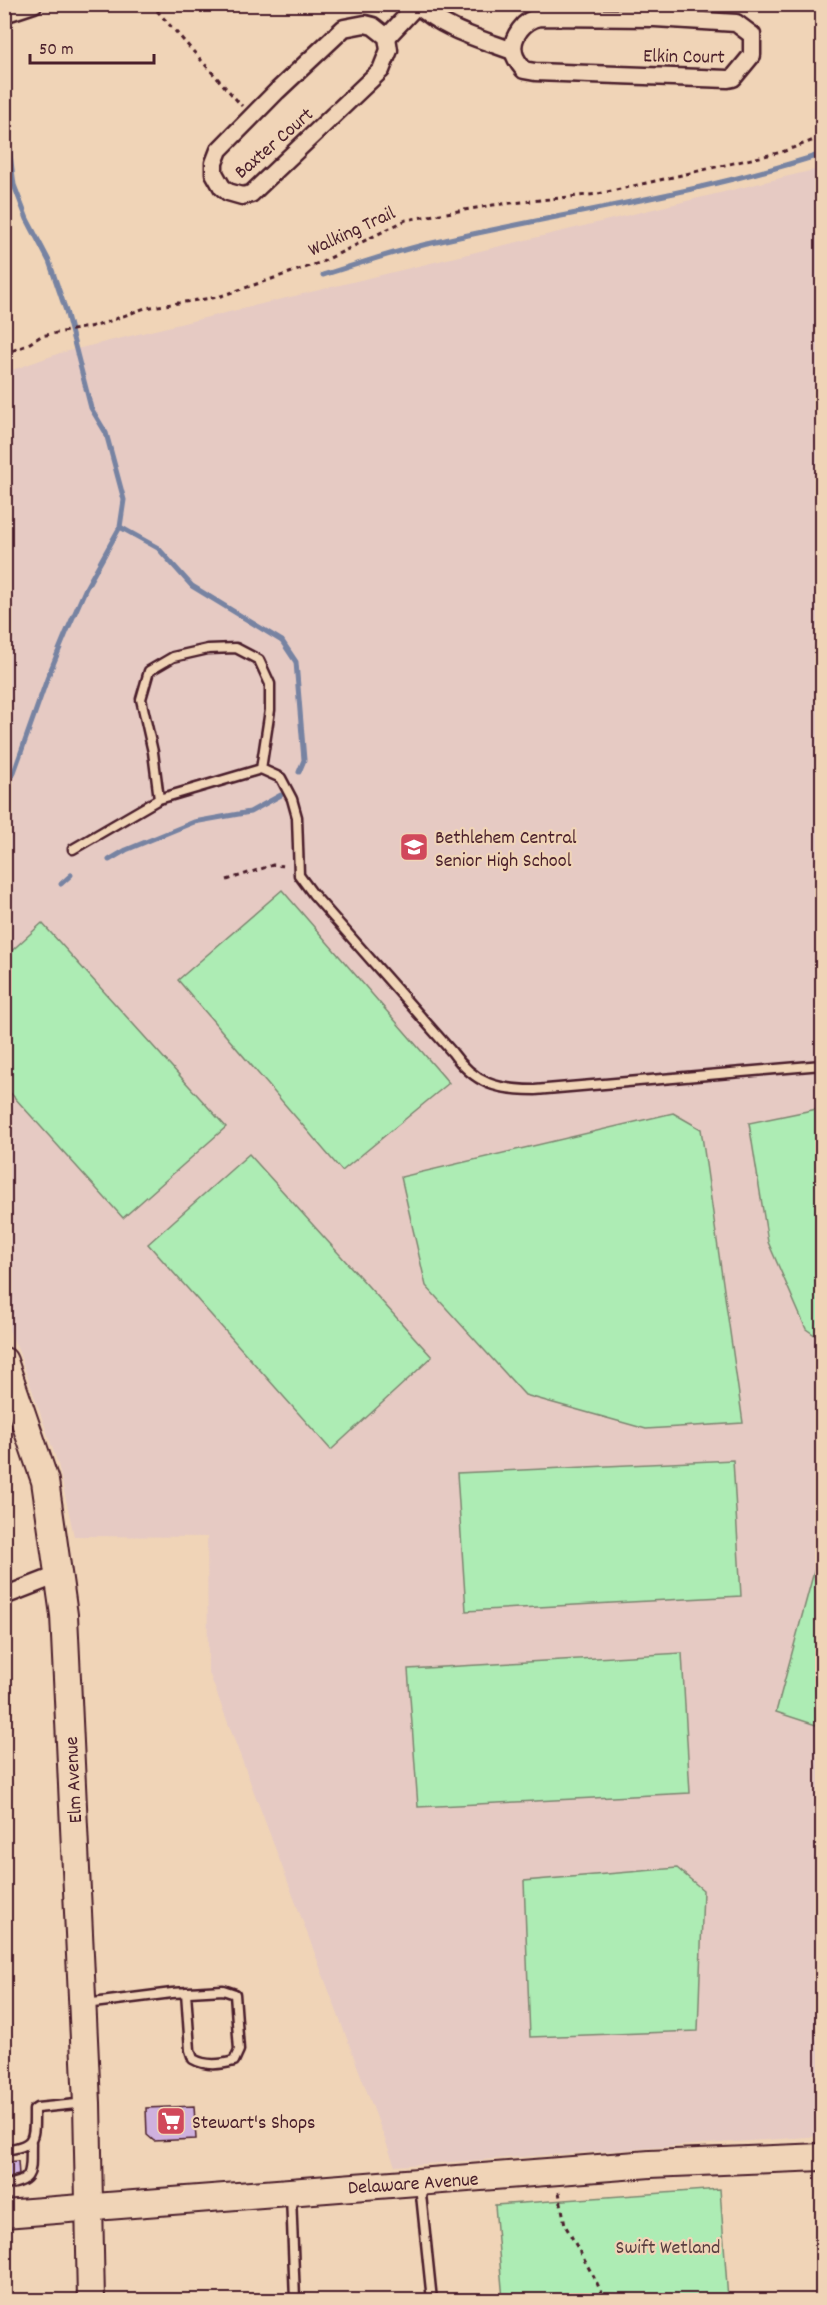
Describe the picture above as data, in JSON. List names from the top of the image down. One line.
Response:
{"streets":{"main road":["Elm Avenue","Delaware Avenue"],"street":["Elkin Court","Baxter Court"],"path":["Walking Trail"]},"crossings":[["Elm Avenue","Delaware Avenue"]],"parks":["Swift Wetland"],"places":{"school or university":["Bethlehem Central Senior High School"],"supermarket":["Stewart's Shops"]},"scale_bar":"50 m"}
